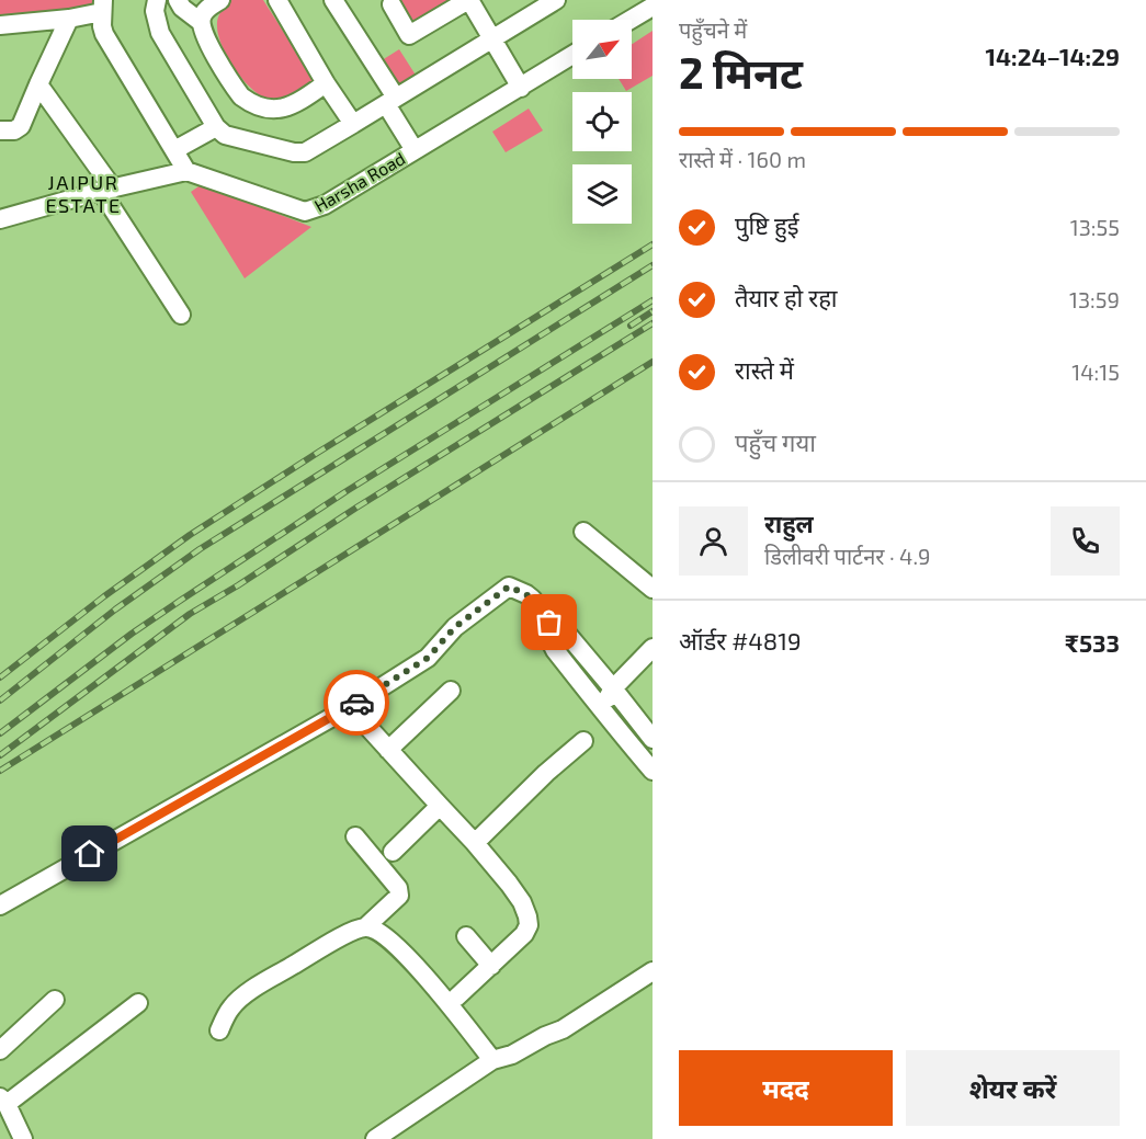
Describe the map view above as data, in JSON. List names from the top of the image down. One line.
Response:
{"streets":{"street":["Harsha Road"]},"districts":["JAIPUR ESTATE"],"north":"top right","page":{"heading":["2 मिनट","पहुँचने में","14:24–14:29"],"panel":["राहुल","डिलीवरी पार्टनर · 4.9","ऑर्डर #4819","₹533"],"bar":"रास्ते में · 160 m","list":[["पुष्टि हुई","13:55"],["तैयार हो रहा","13:59"],["रास्ते में","14:15"],"पहुँच गया"],"buttons":["मदद","शेयर करें"]}}
